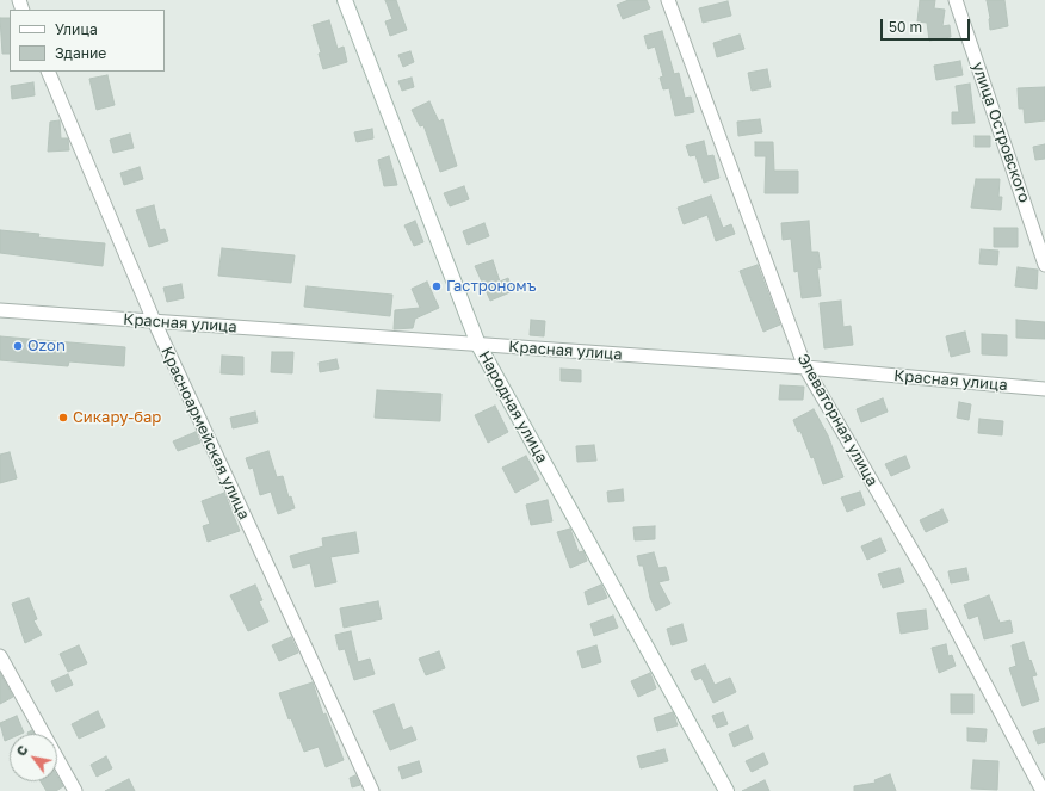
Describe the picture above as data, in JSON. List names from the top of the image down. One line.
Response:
{"streets":{"main road":["Народная улица"],"street":["улица Островского","Красная улица","Элеваторная улица","Красноармейская улица"]},"crossings":[["Красная улица","Народная улица"],["Красная улица","Элеваторная улица"],["Красная улица","Красноармейская улица"]],"places":["Гастрономъ","Ozon","Сикару-бар"],"legend":["Улица","Здание"],"scale_bar":"50 m","north":"top left"}
